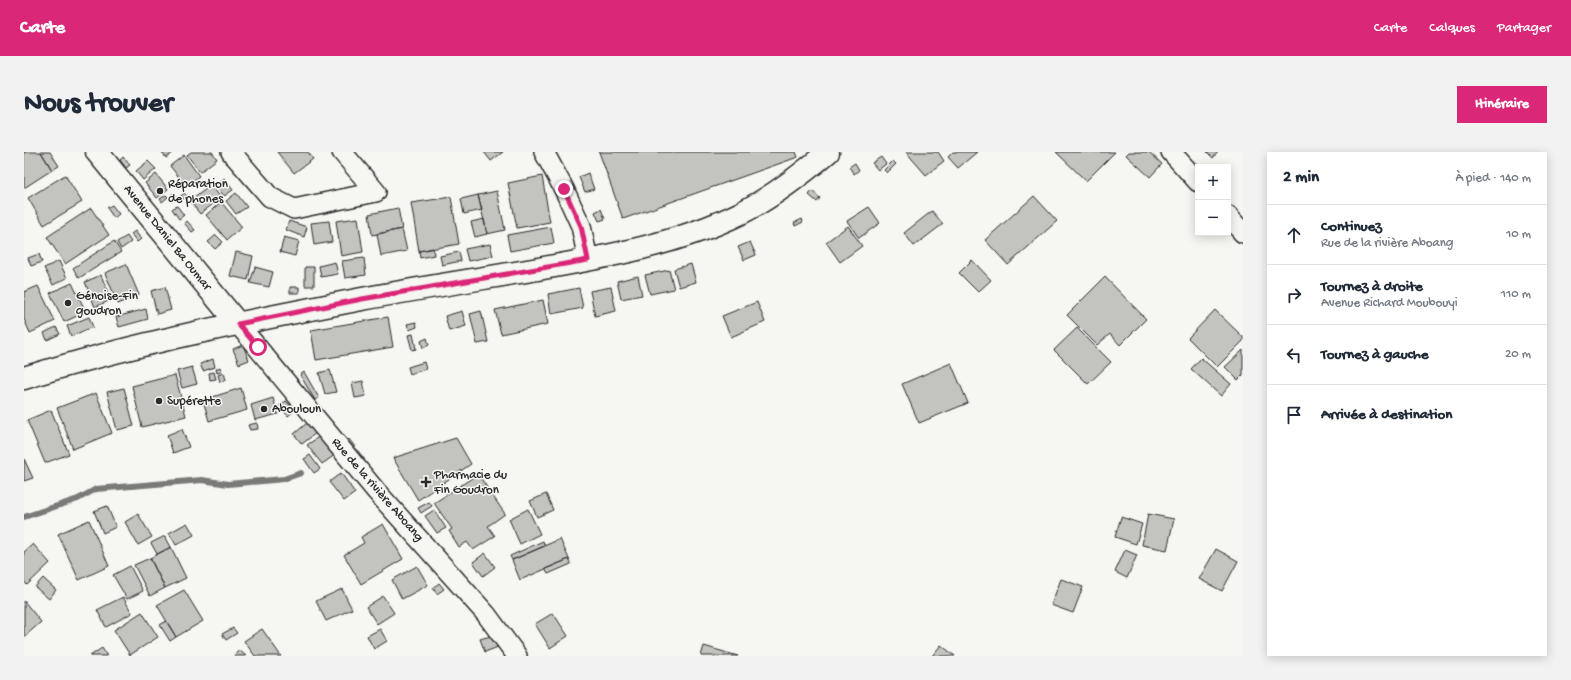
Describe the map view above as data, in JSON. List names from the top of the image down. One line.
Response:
{"streets":{"street":["Avenue Daniel Ba Oumar","Rue de la rivière Aboang"]},"crossings":[["Avenue Daniel Ba Oumar","Rue de la rivière Aboang"]],"places":{"other":["Réparation de phones","Génoise-Fin goudron","Supérette","Abouloun"],"health":["Pharmacie du Fin Goudron"]},"page":{"header":"Carte","nav":["Carte","Calques","Partager"],"buttons":"Itinéraire","title":"Nous trouver","heading":["2 min","À pied · 140 m"],"map_buttons":["+","−"],"list":[["Continuez","Rue de la rivière Aboang","10 m"],["Tournez à droite","Avenue Richard Moubouyi","110 m"],["Tournez à gauche","20 m"],"Arrivée à destination"]}}
